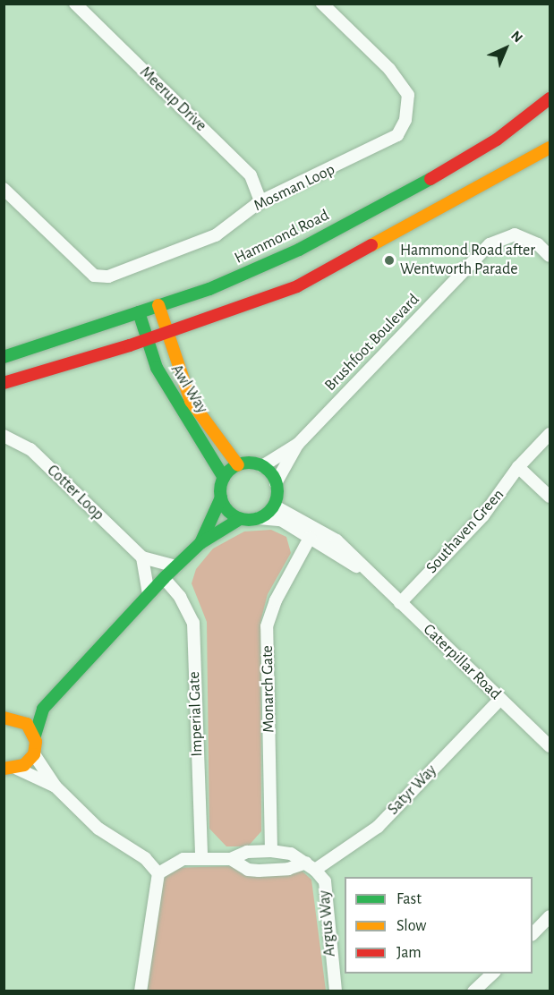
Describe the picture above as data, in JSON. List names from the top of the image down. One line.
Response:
{"streets":{"main road":["Hammond Road","Awl Way"],"street":["Meerup Drive","Mosman Loop","Brushfoot Boulevard","Cotter Loop","Southaven Green","Caterpillar Road","Monarch Gate","Imperial Gate","Satyr Way","Argus Way"]},"crossings":[["Meerup Drive","Mosman Loop"],["Hammond Road","Awl Way"],["Brushfoot Boulevard","Awl Way"],["Brushfoot Boulevard","Caterpillar Road"],["Awl Way","Caterpillar Road"],["Southaven Green","Caterpillar Road"],["Caterpillar Road","Monarch Gate"],["Caterpillar Road","Satyr Way"],["Satyr Way","Argus Way"]],"places":["Hammond Road after Wentworth Parade"],"legend":["Fast","Slow","Jam"],"north":"top right"}
